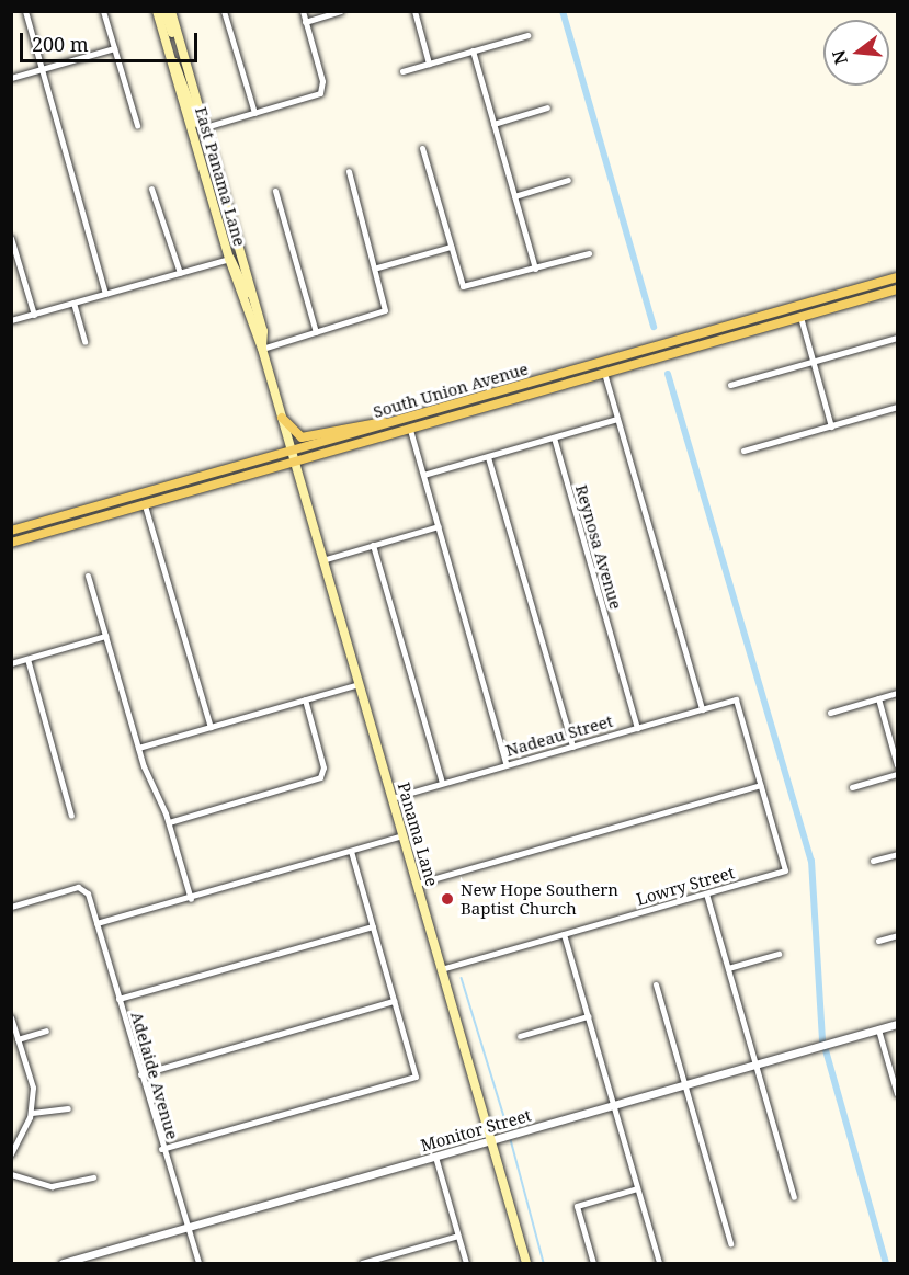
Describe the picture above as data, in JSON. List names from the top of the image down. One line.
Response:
{"streets":{"main road":["East Panama Lane","South Union Avenue","Panama Lane"],"street":["Reynosa Avenue","Nadeau Street","Lowry Street","Adelaide Avenue","Monitor Street"]},"crossings":[["East Panama Lane","South Union Avenue"],["East Panama Lane","Panama Lane"],["South Union Avenue","Panama Lane"],["Reynosa Avenue","Nadeau Street"],["Nadeau Street","Panama Lane"],["Nadeau Street","Lowry Street"],["Panama Lane","Lowry Street"],["Panama Lane","Monitor Street"],["Adelaide Avenue","Monitor Street"]],"places":["New Hope Southern Baptist Church"],"scale_bar":"200 m","north":"left"}
